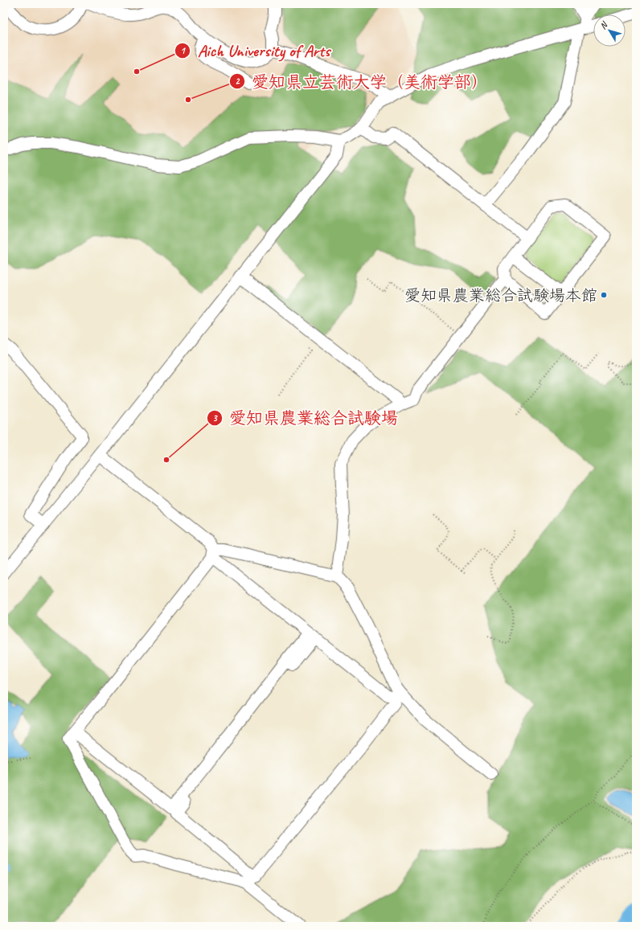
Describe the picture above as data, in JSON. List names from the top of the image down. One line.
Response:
{"places":["Aich University of Arts","愛知県立芸術大学（美術学部）","愛知県農業総合試験場本館","愛知県農業総合試験場"],"north":"top left"}
